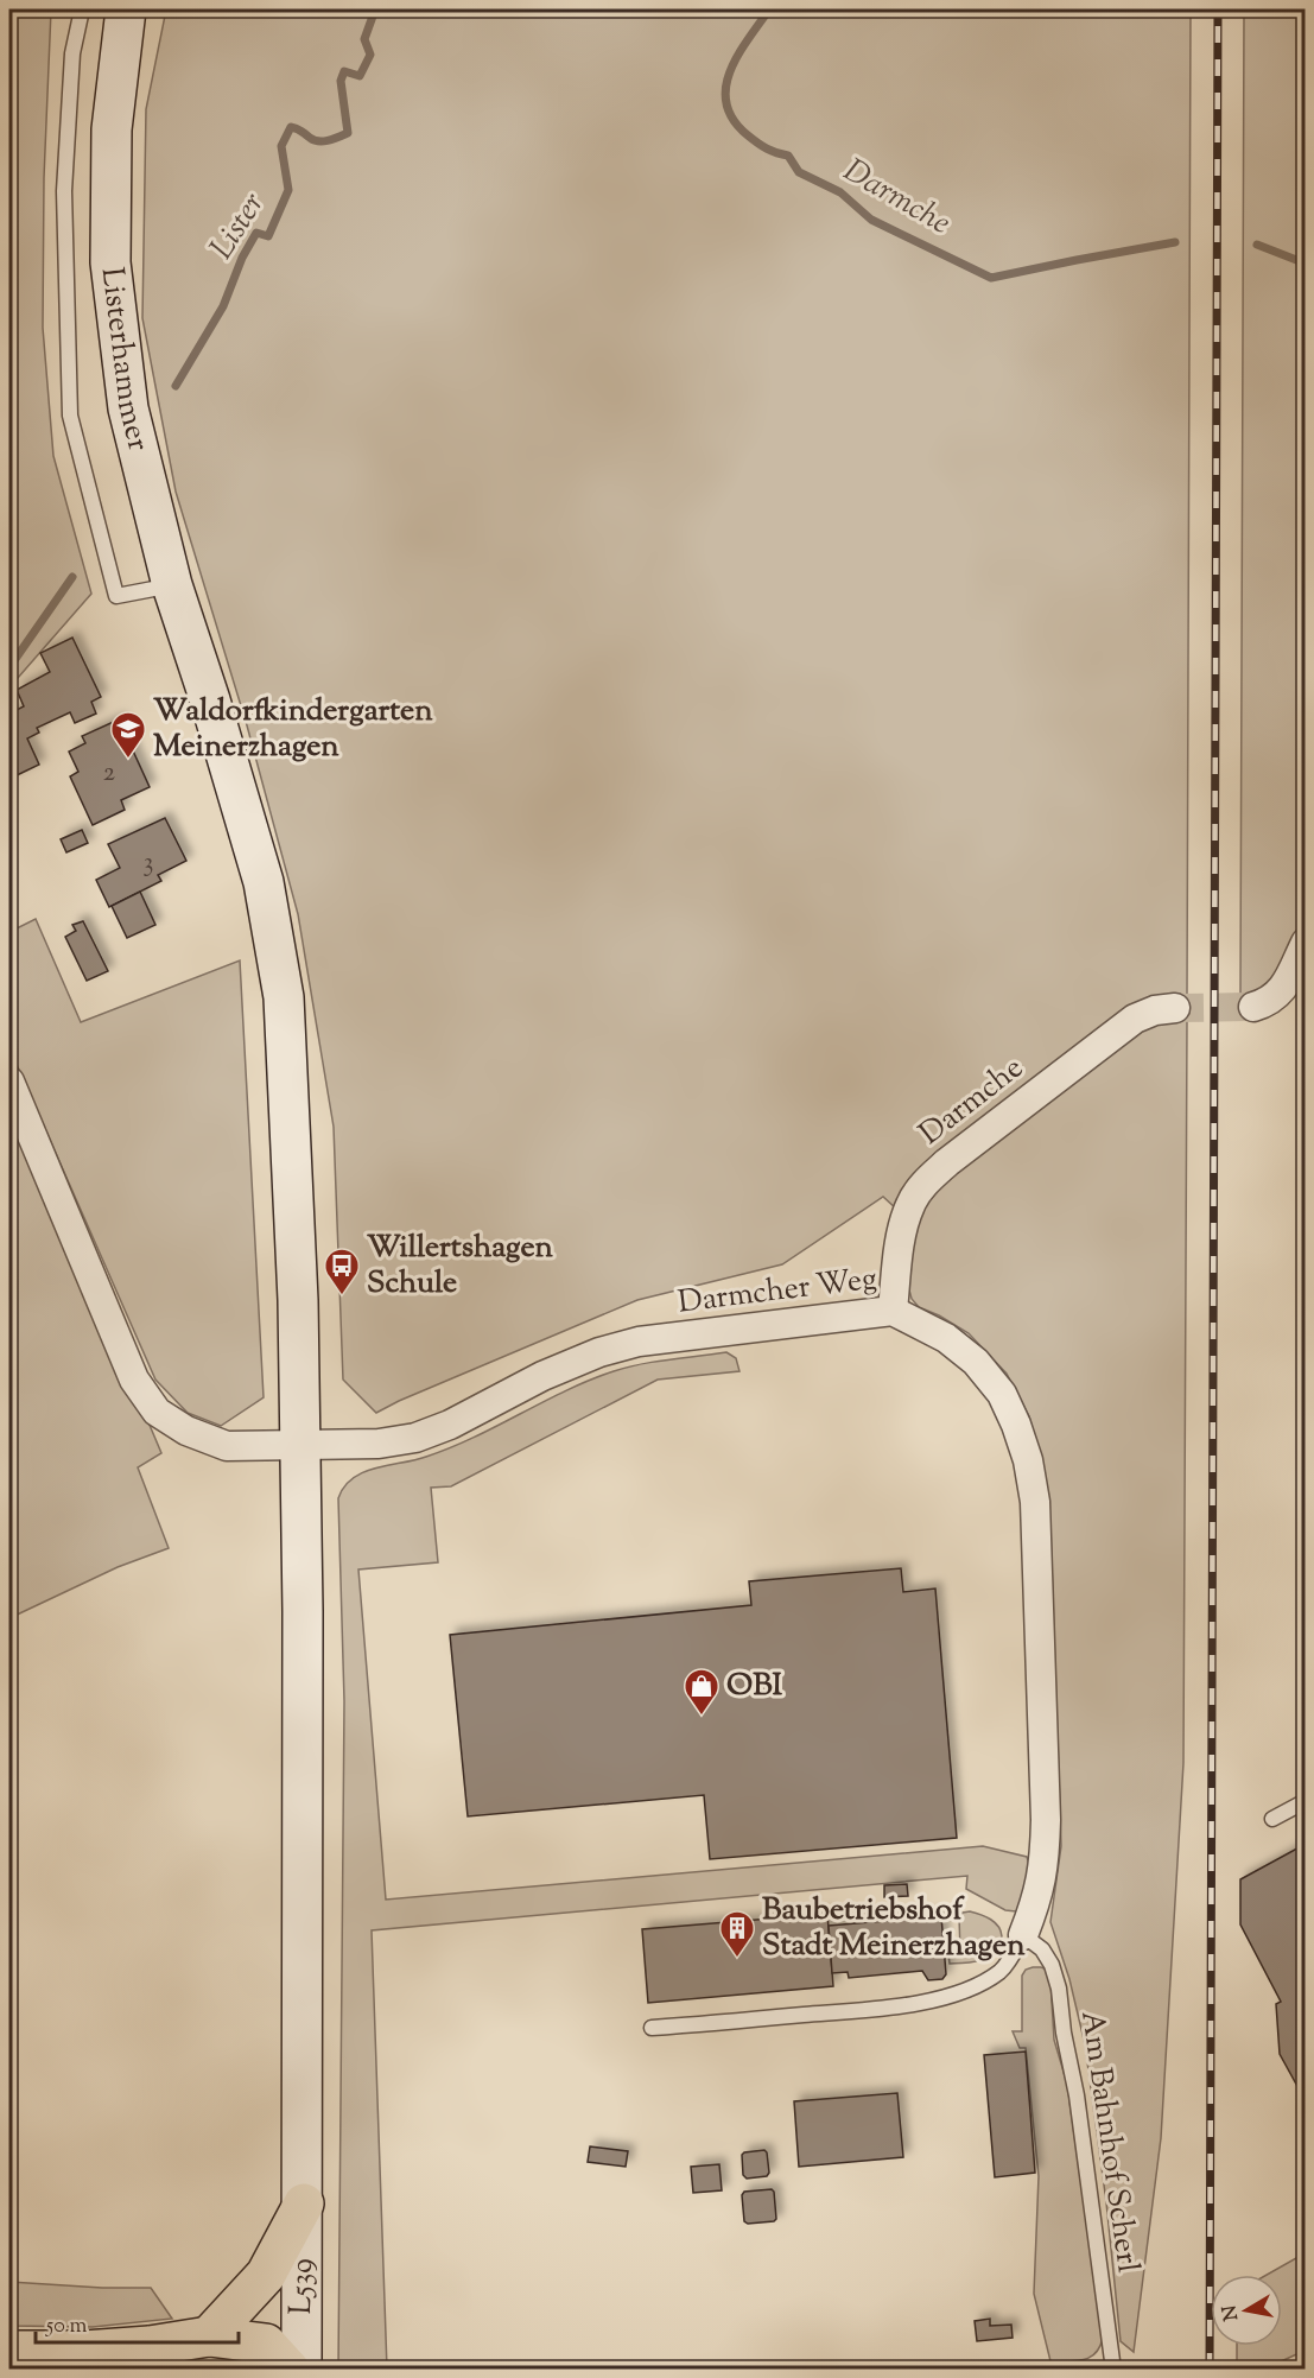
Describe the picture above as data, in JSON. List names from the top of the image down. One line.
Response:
{"streets":{"main road":["Listerhammer","L539"],"street":["Darmche","Darmcher Weg"],"lane":["Am Bahnhof Scherl"]},"crossings":[["Listerhammer","Darmcher Weg"],["Listerhammer","L539"],["Darmche","Darmcher Weg"],["Darmcher Weg","Am Bahnhof Scherl"],["Darmcher Weg","L539"]],"water":["Darmche","Lister"],"places":{"school or university":["Waldorfkindergarten Meinerzhagen"],"bus stop":["Willertshagen Schule"],"shop":["OBI"],"building":["Baubetriebshof Stadt Meinerzhagen"]},"house_numbers":["2","3"],"scale_bar":"50 m","north":"left"}
